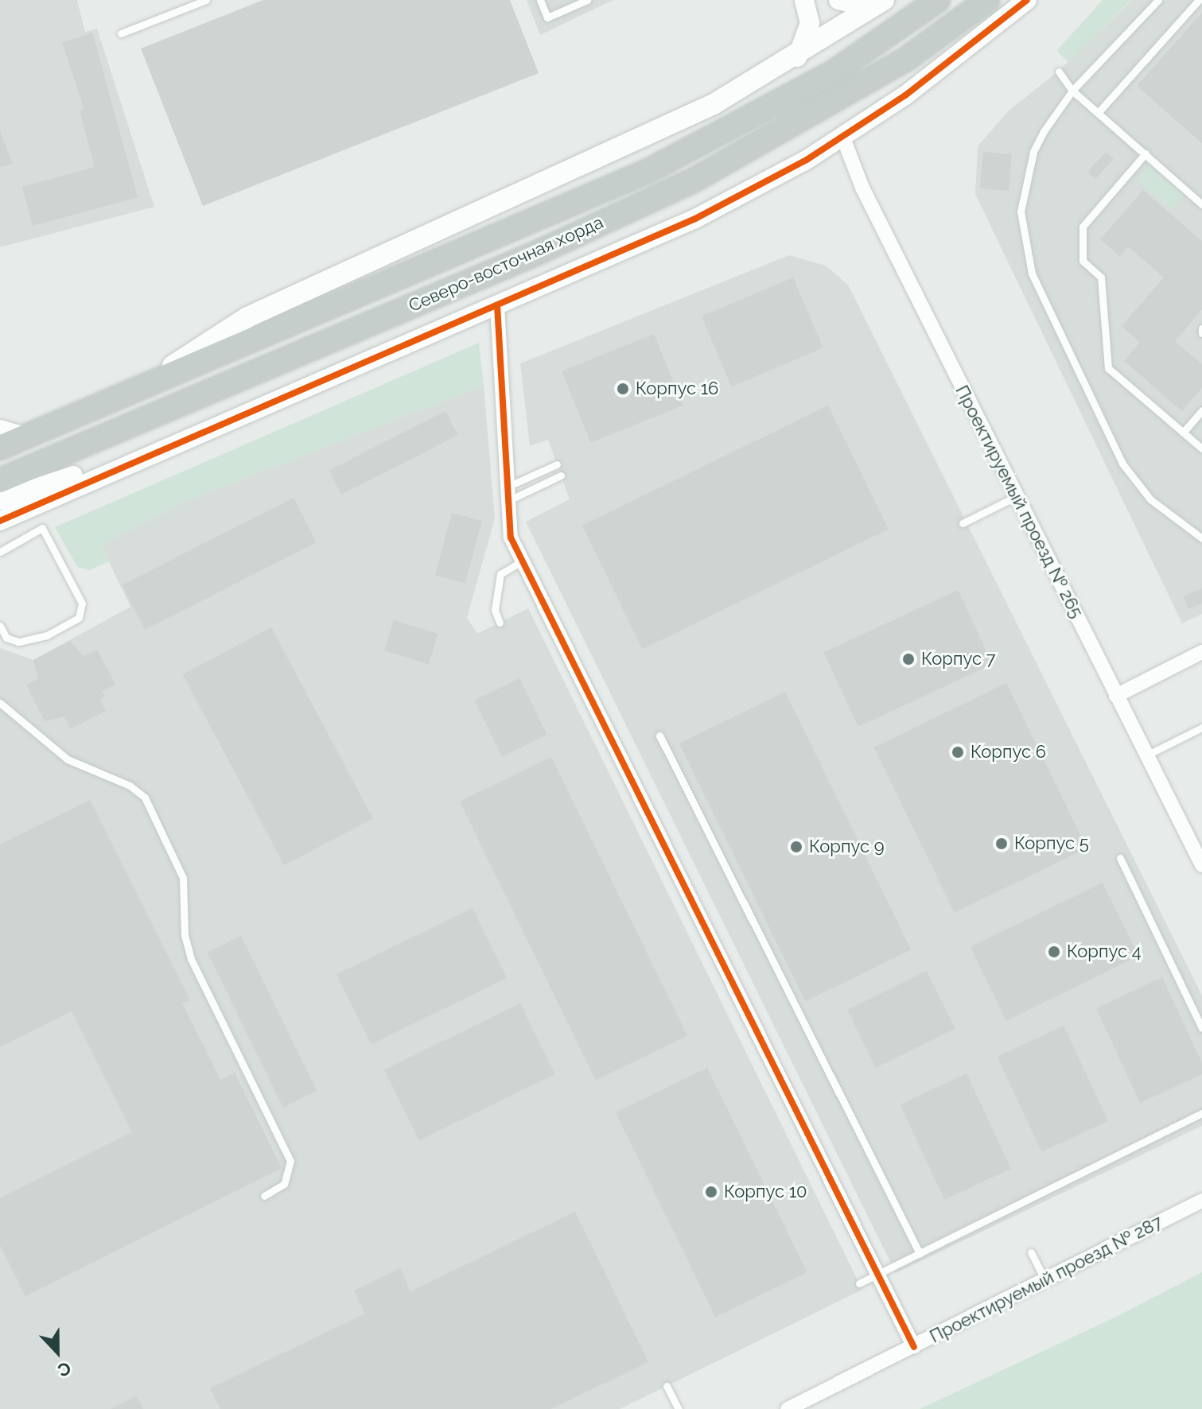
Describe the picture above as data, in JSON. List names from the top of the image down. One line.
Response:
{"streets":{"highway":["Северо-восточная хорда"],"street":["Проектируемый проезд № 265","Проектируемый проезд № 287"]},"places":["Корпус 16","Корпус 7","Корпус 6","Корпус 5","Корпус 9","Корпус 4","Корпус 10"],"north":"bottom"}
